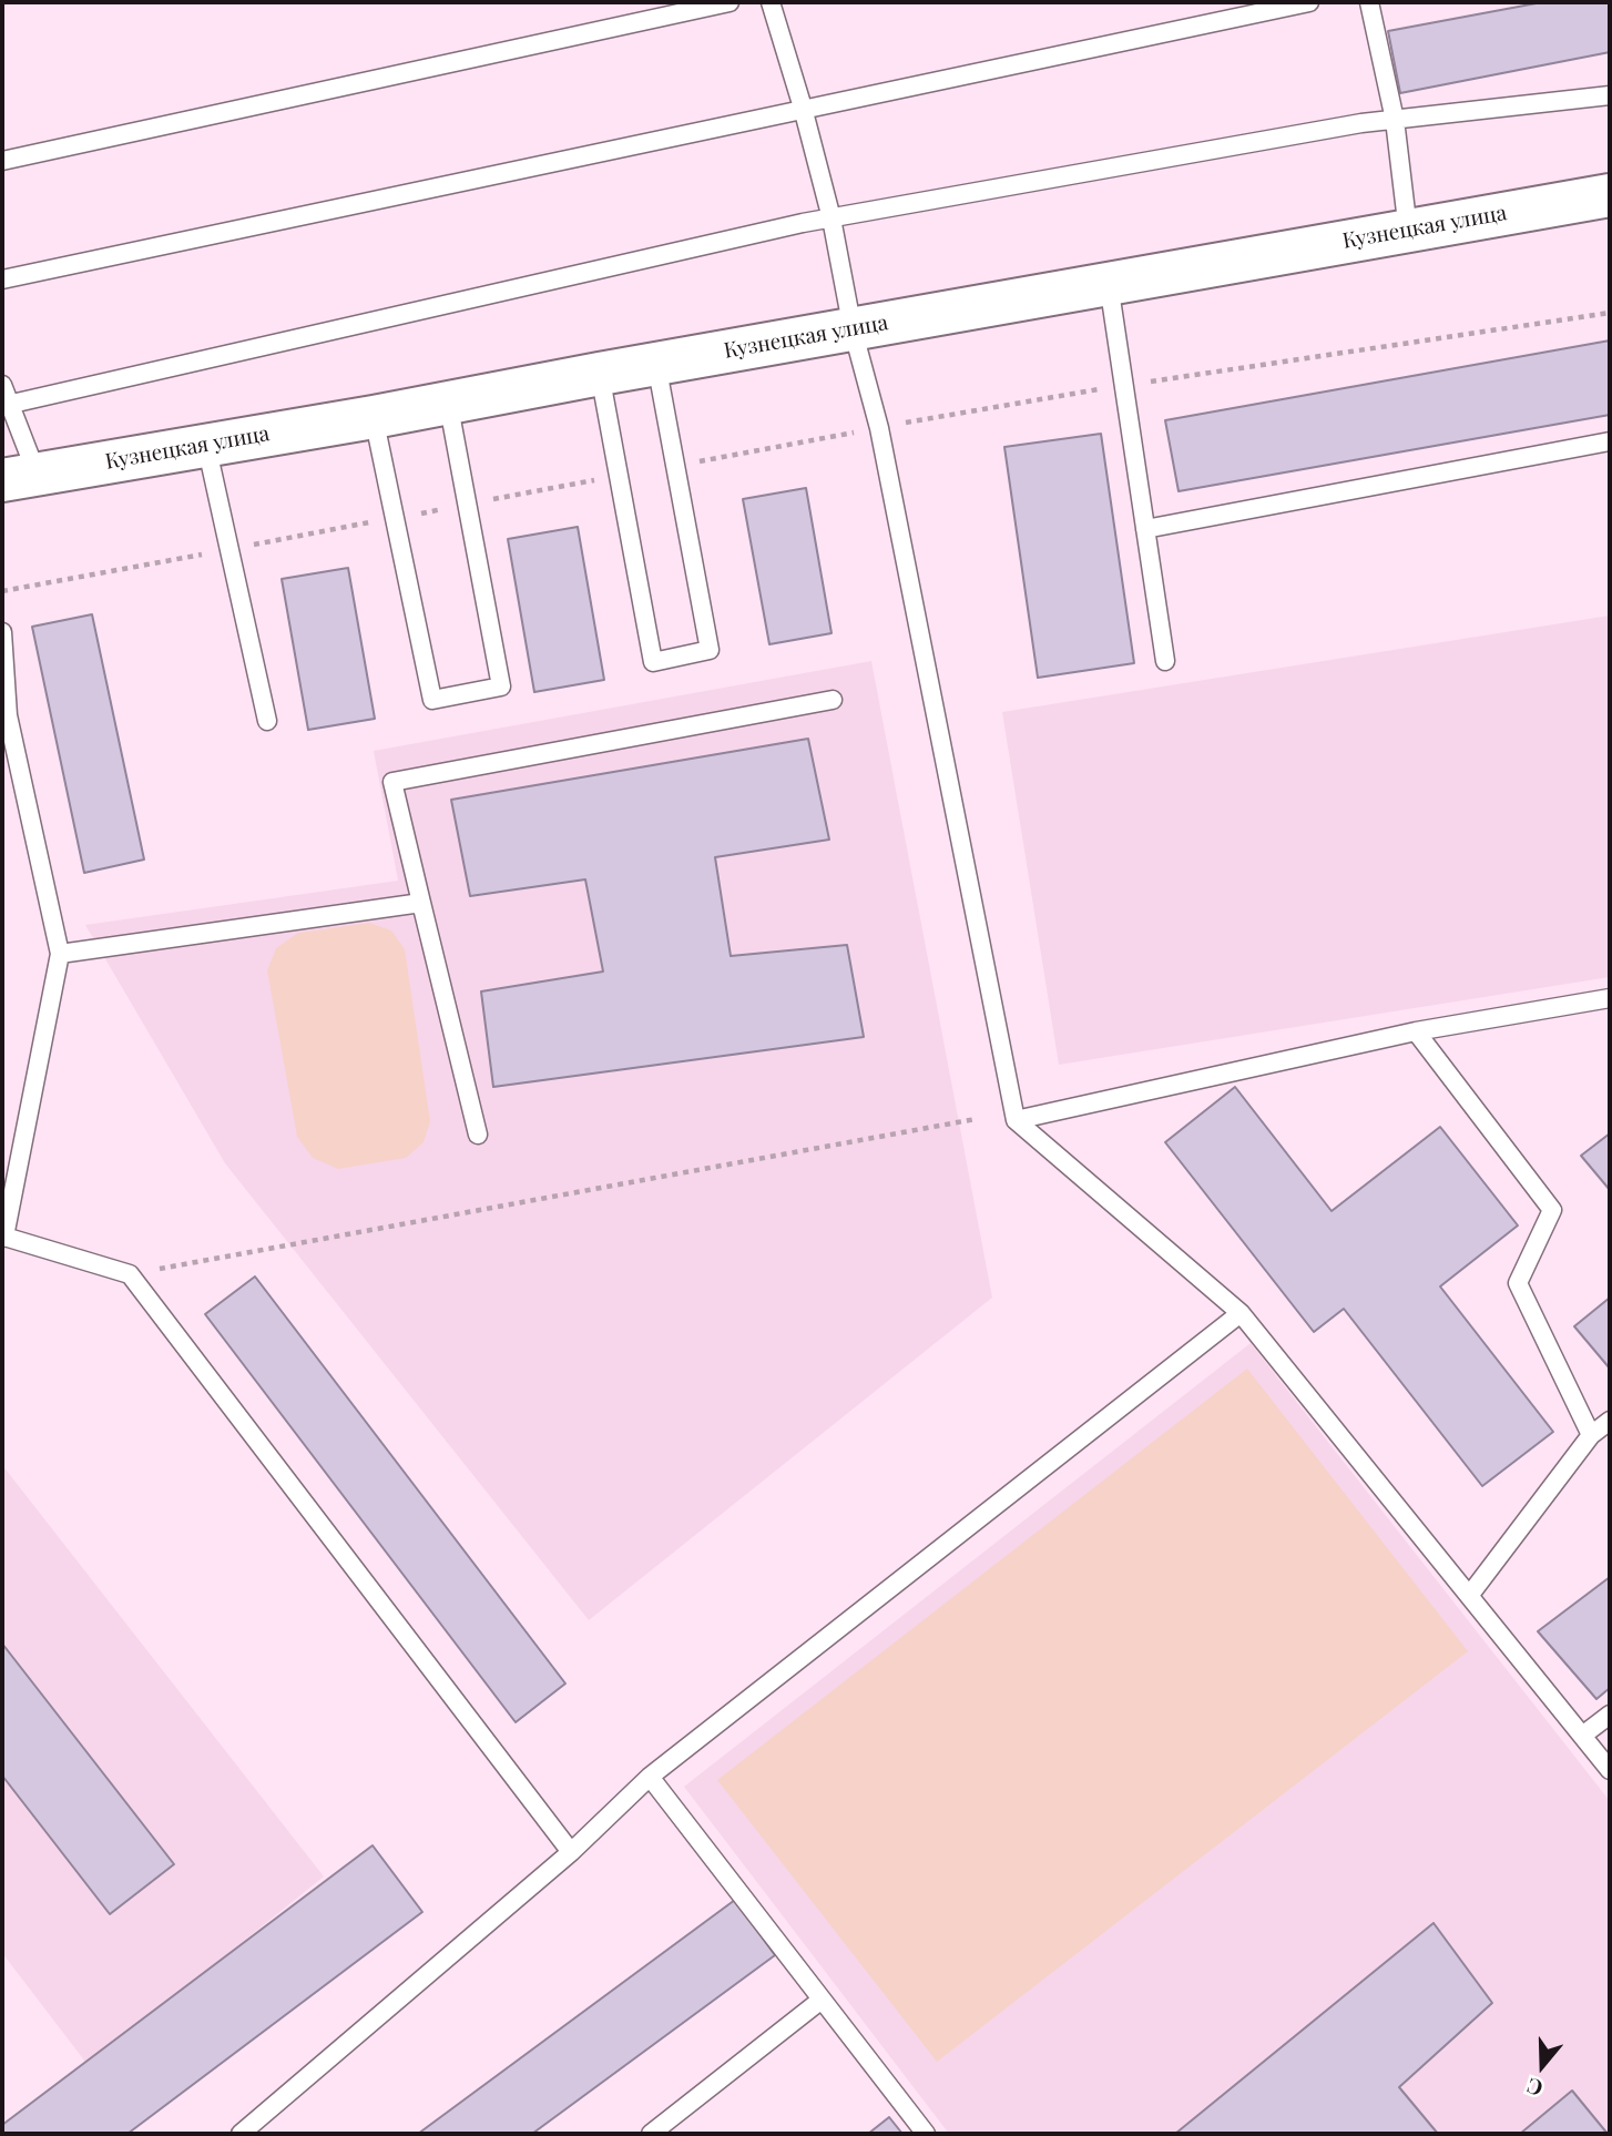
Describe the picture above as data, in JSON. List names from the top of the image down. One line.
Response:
{"streets":{"main road":["Кузнецкая улица"]},"north":"bottom"}
